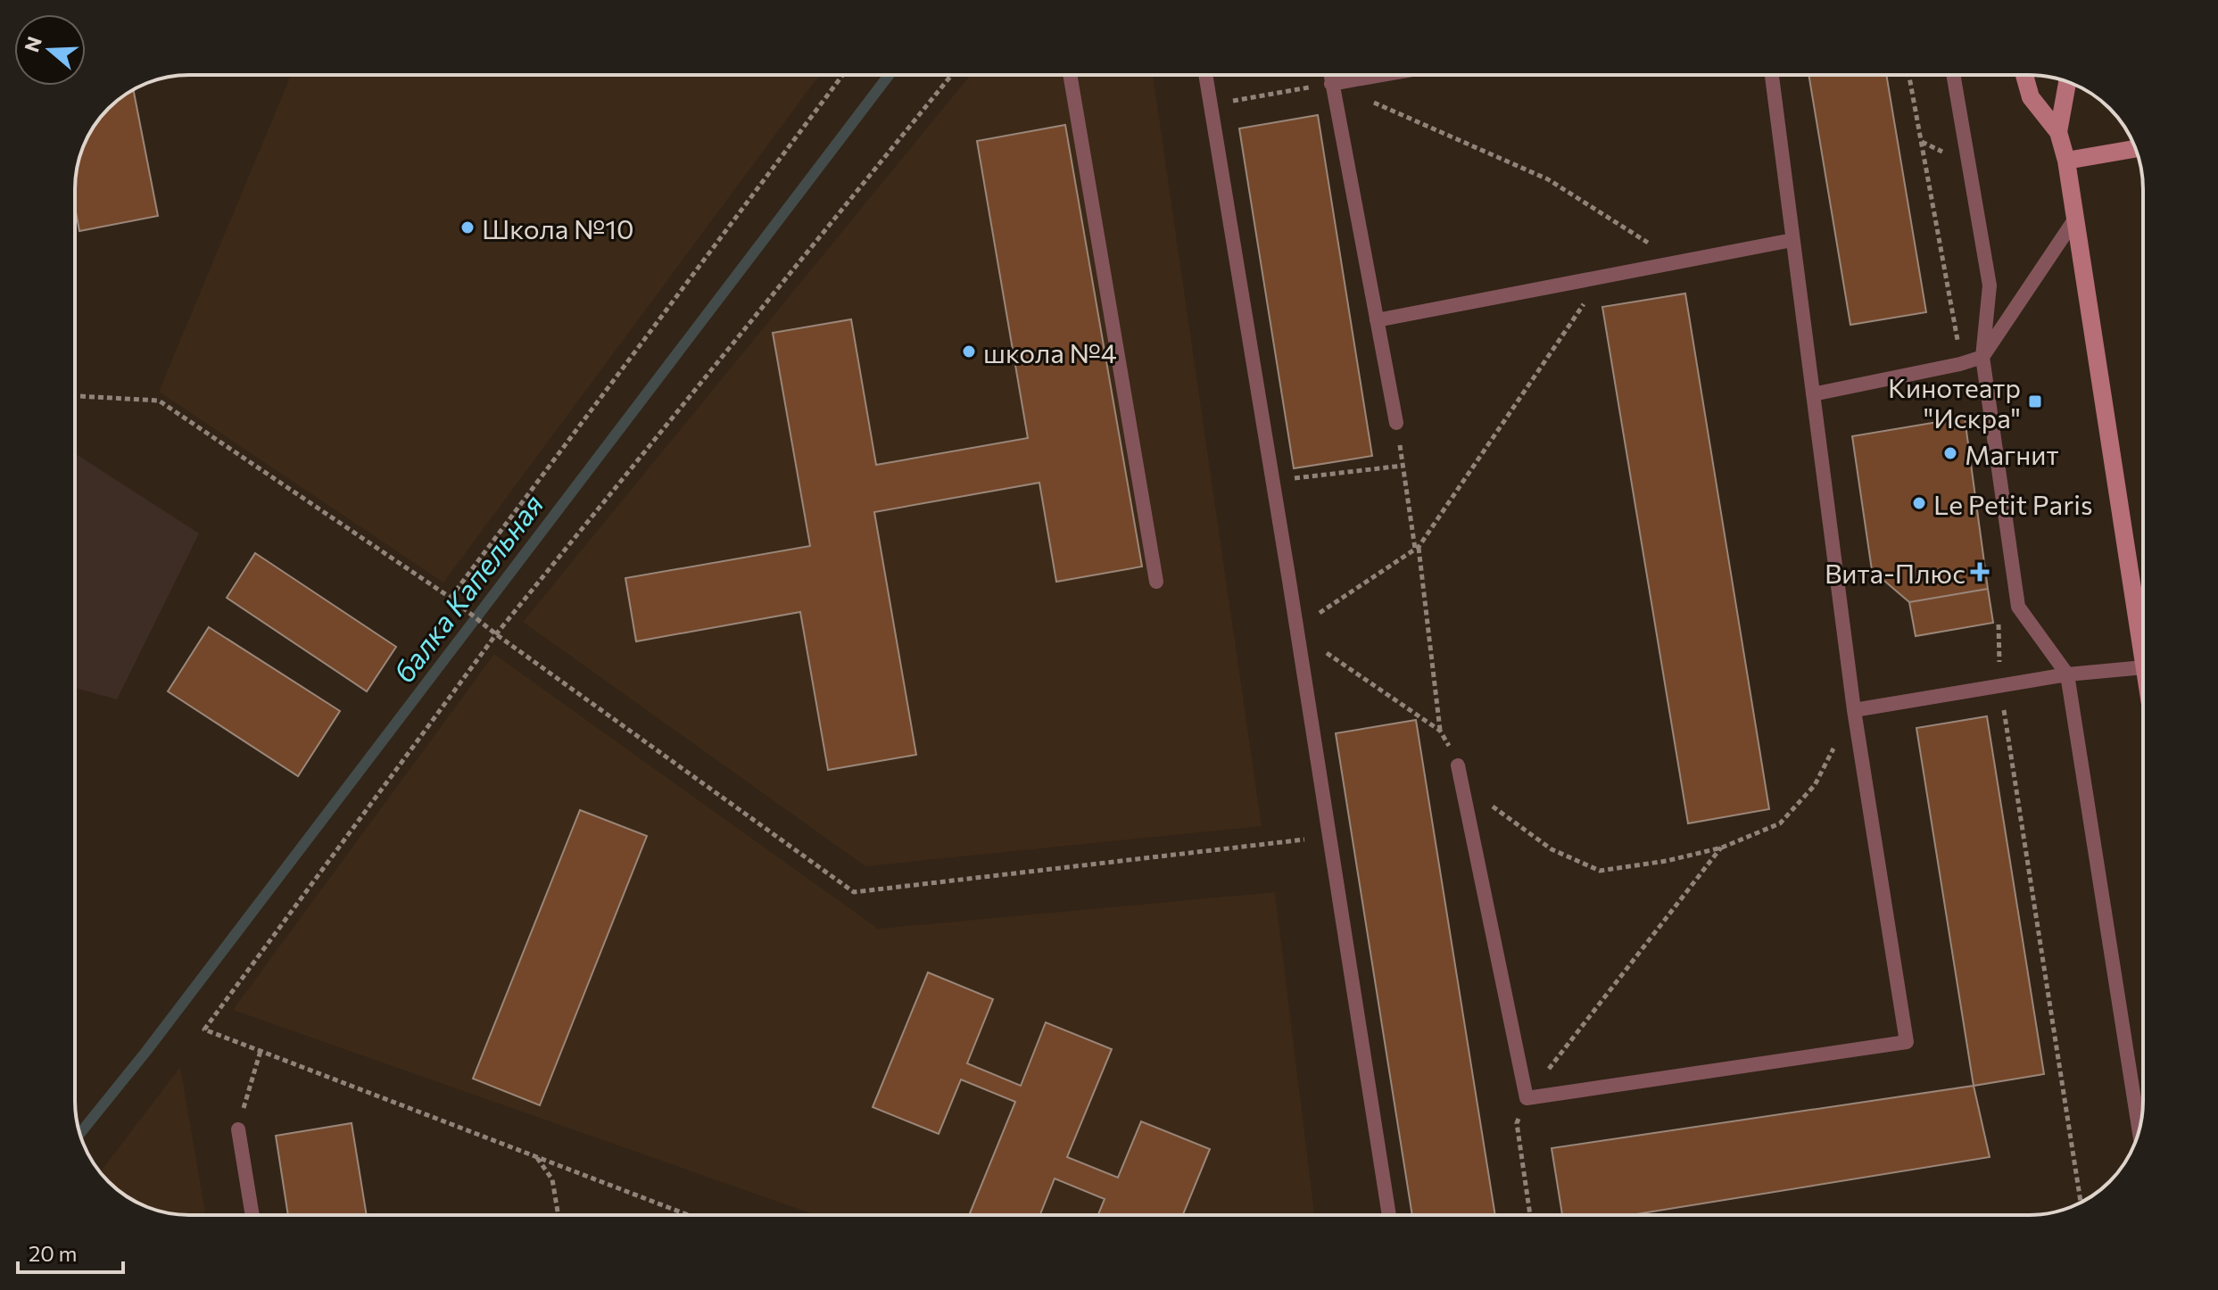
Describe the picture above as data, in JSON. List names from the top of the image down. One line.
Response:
{"water":["балка Капельная"],"places":{"other":["Школа №10","школа №4","Магнит","Le Petit Paris"],"transit":["Кинотеатр \"Искра\""],"health":["Вита-Плюс"]},"scale_bar":"20 m","north":"left"}
